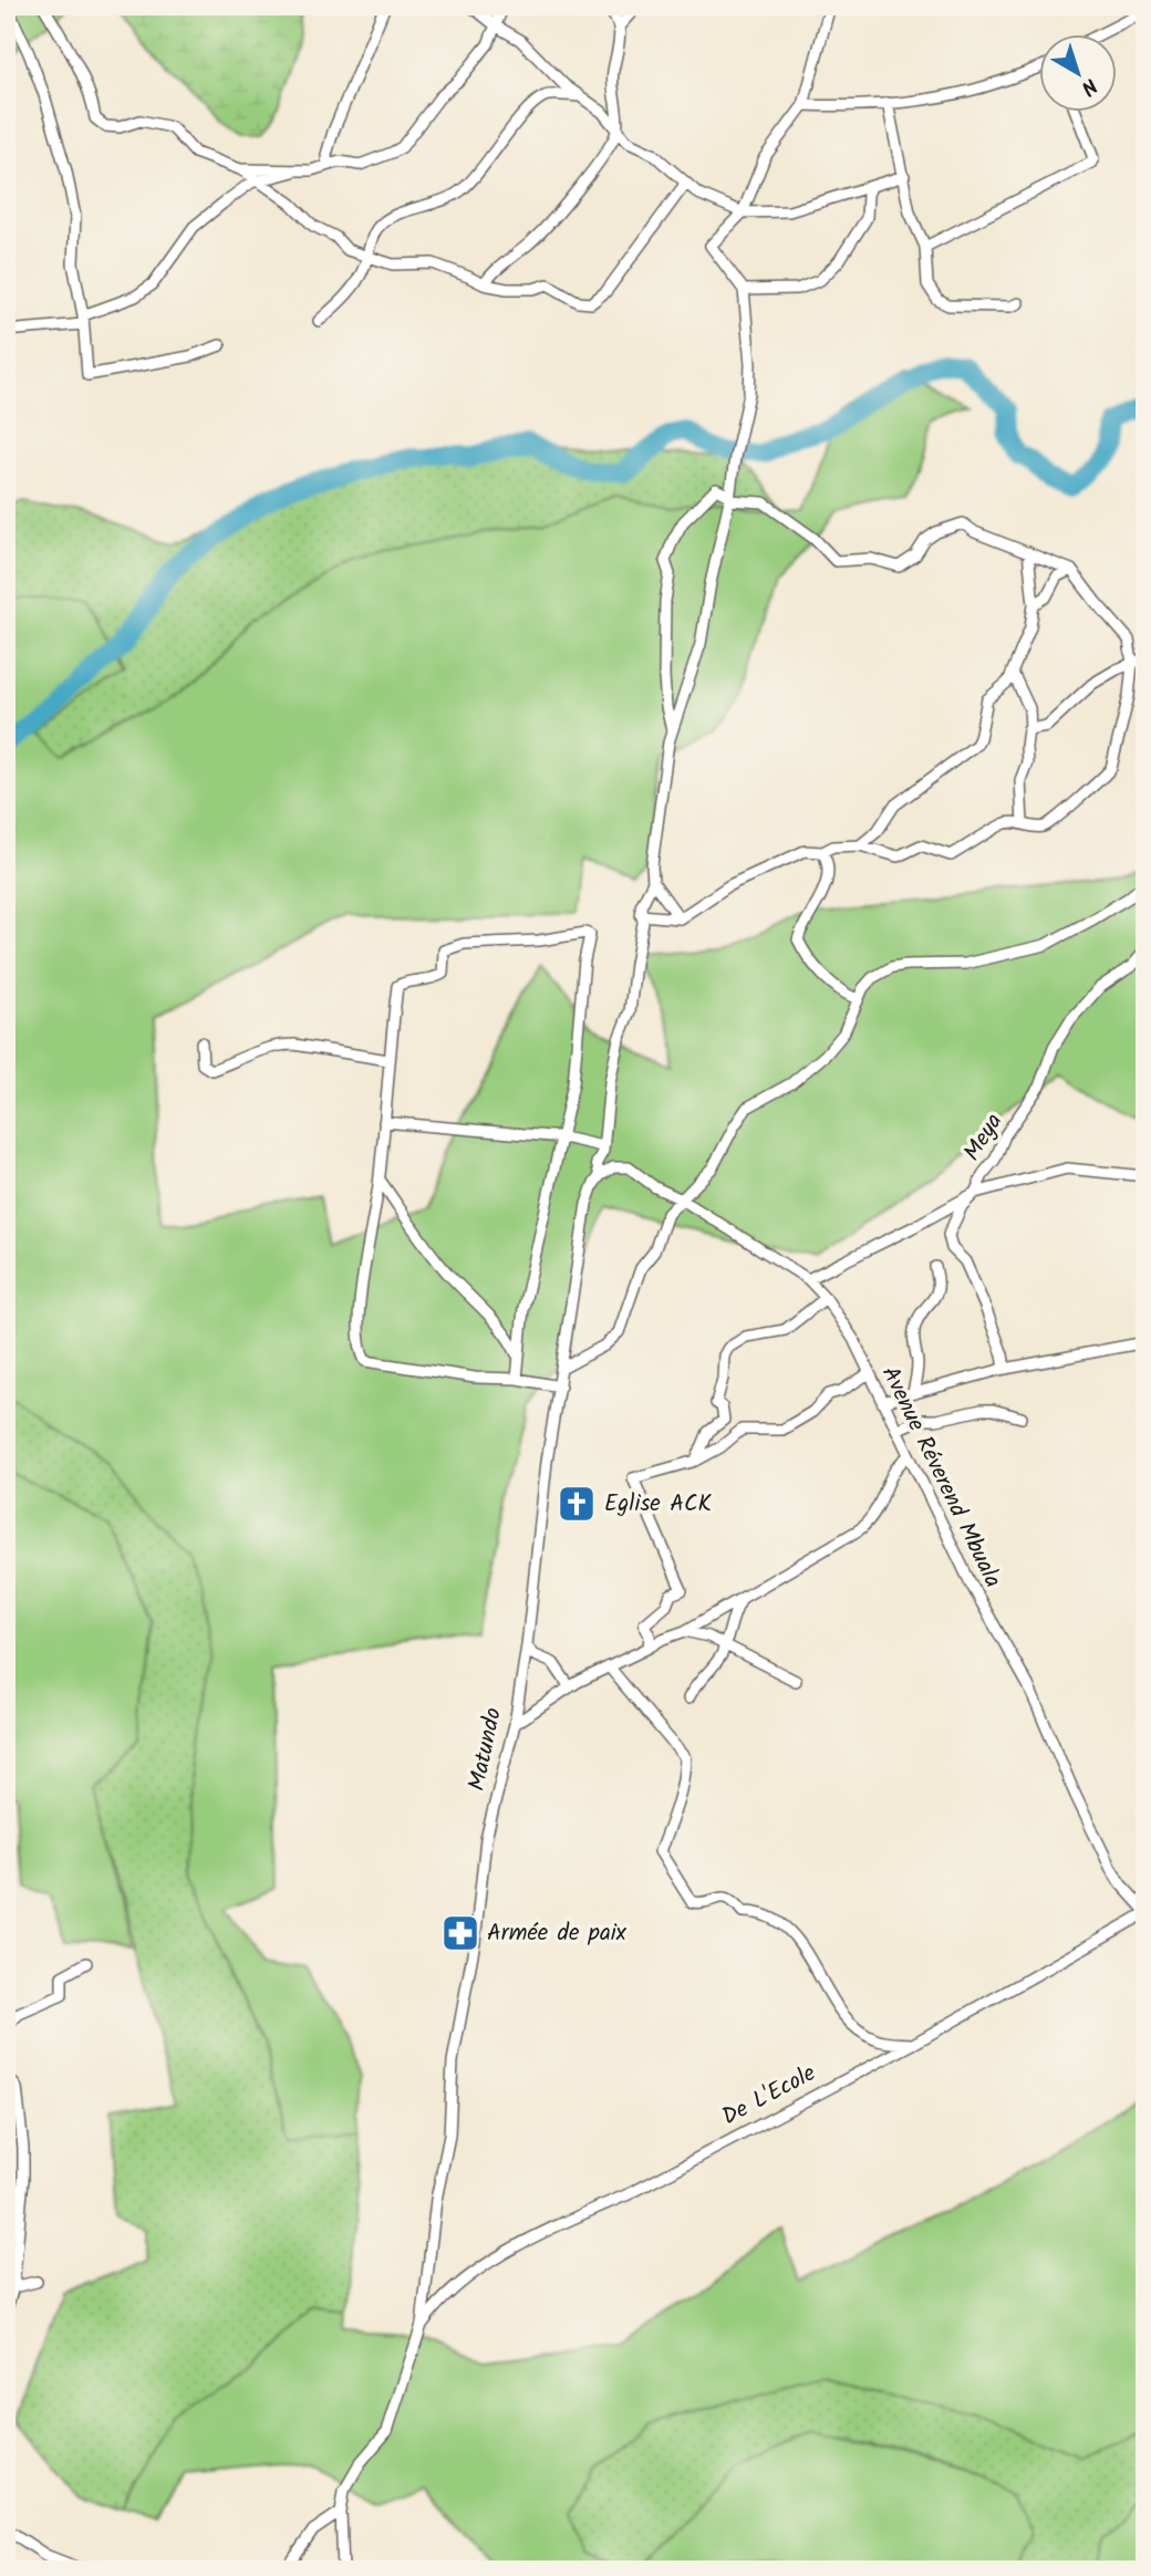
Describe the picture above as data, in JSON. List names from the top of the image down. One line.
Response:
{"streets":{"street":["Meya","Avenue Réverend Mbuala","Matundo","De L'Ecole"]},"crossings":[["Avenue Réverend Mbuala","Matundo"],["Avenue Réverend Mbuala","De L'Ecole"],["Matundo","De L'Ecole"]],"places":{"church":["Eglise ACK"],"pharmacy":["Armée de paix"]},"north":"bottom right"}
